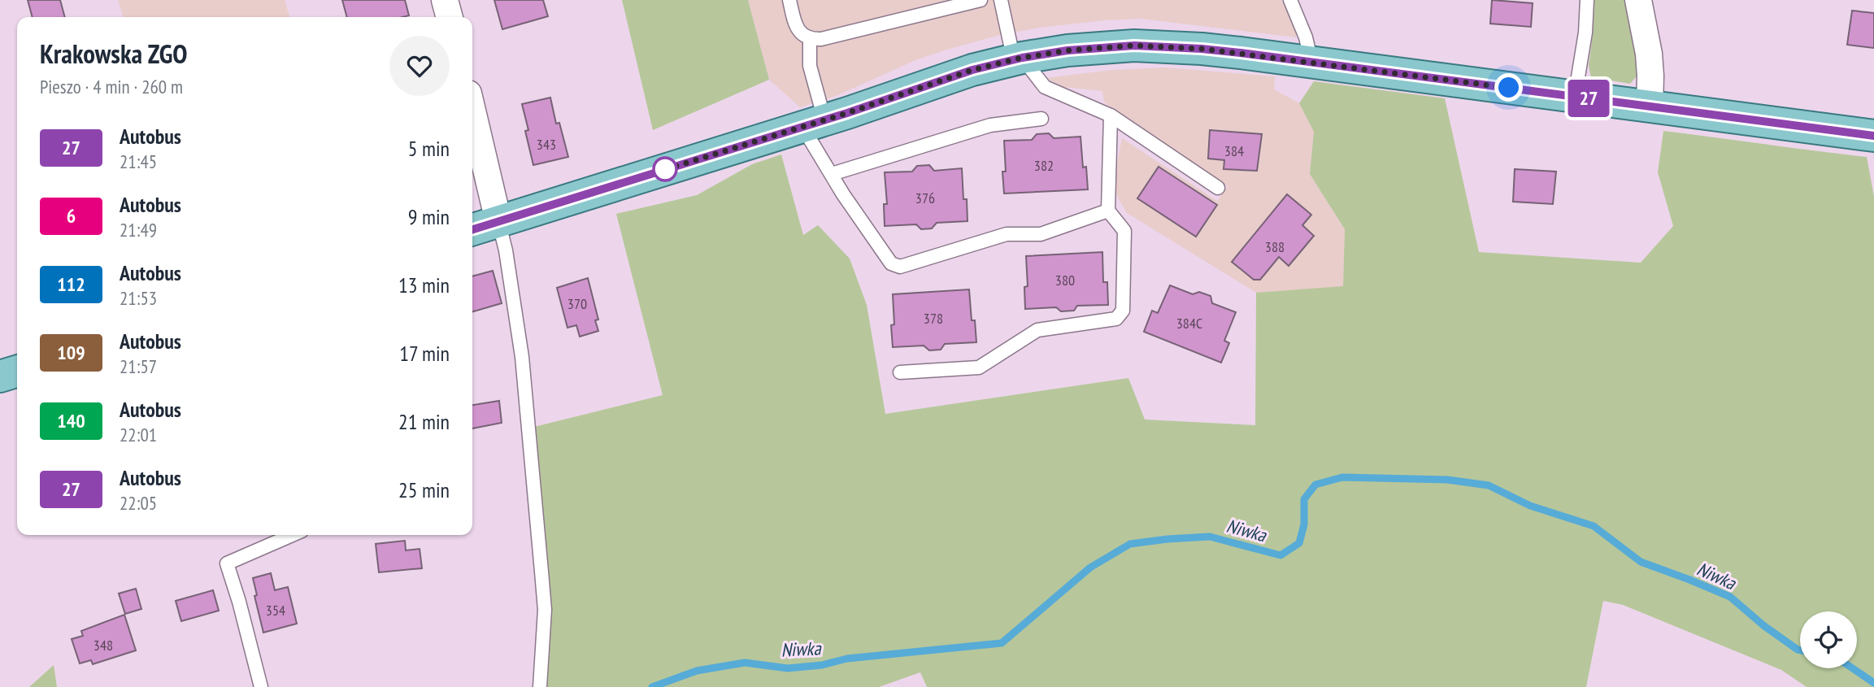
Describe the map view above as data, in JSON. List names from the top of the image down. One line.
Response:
{"water":["Niwka"],"lines":["bus line 27"],"house_numbers":["343","384","382","376","388","380","370","378","384C","354","348"],"page":{"on_map":"27","heading":["Krakowska ZGO","Pieszo · 4 min · 260 m"],"list":[{"mark":"27","name":"Autobus","note":"21:45","value":"5 min"},{"mark":"6","name":"Autobus","note":"21:49","value":"9 min"},{"mark":"112","name":"Autobus","note":"21:53","value":"13 min"},{"mark":"109","name":"Autobus","note":"21:57","value":"17 min"},{"mark":"140","name":"Autobus","note":"22:01","value":"21 min"},{"mark":"27","name":"Autobus","note":"22:05","value":"25 min"}]}}
